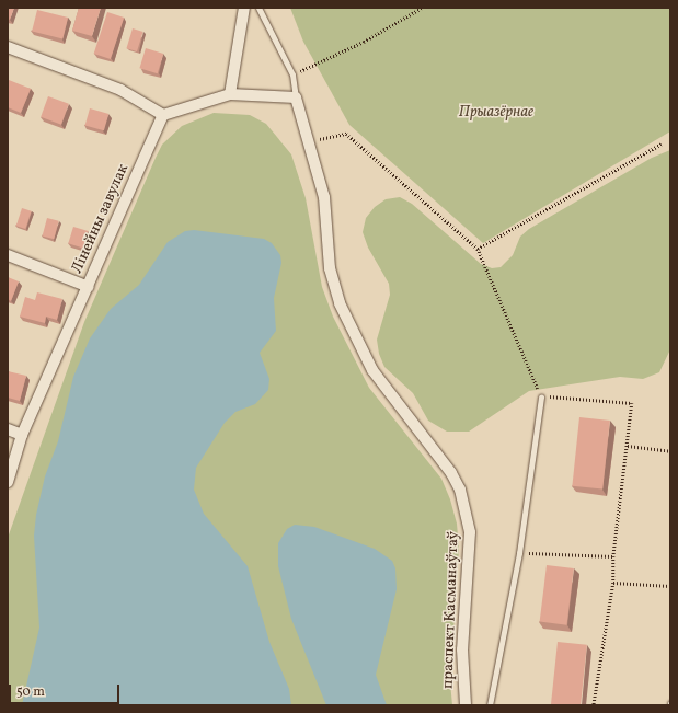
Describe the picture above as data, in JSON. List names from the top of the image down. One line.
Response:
{"streets":{"street":["Лінейны завулак","праспект Касманаўтаў"]},"parks":["Прыазёрнае"],"scale_bar":"50 m"}
